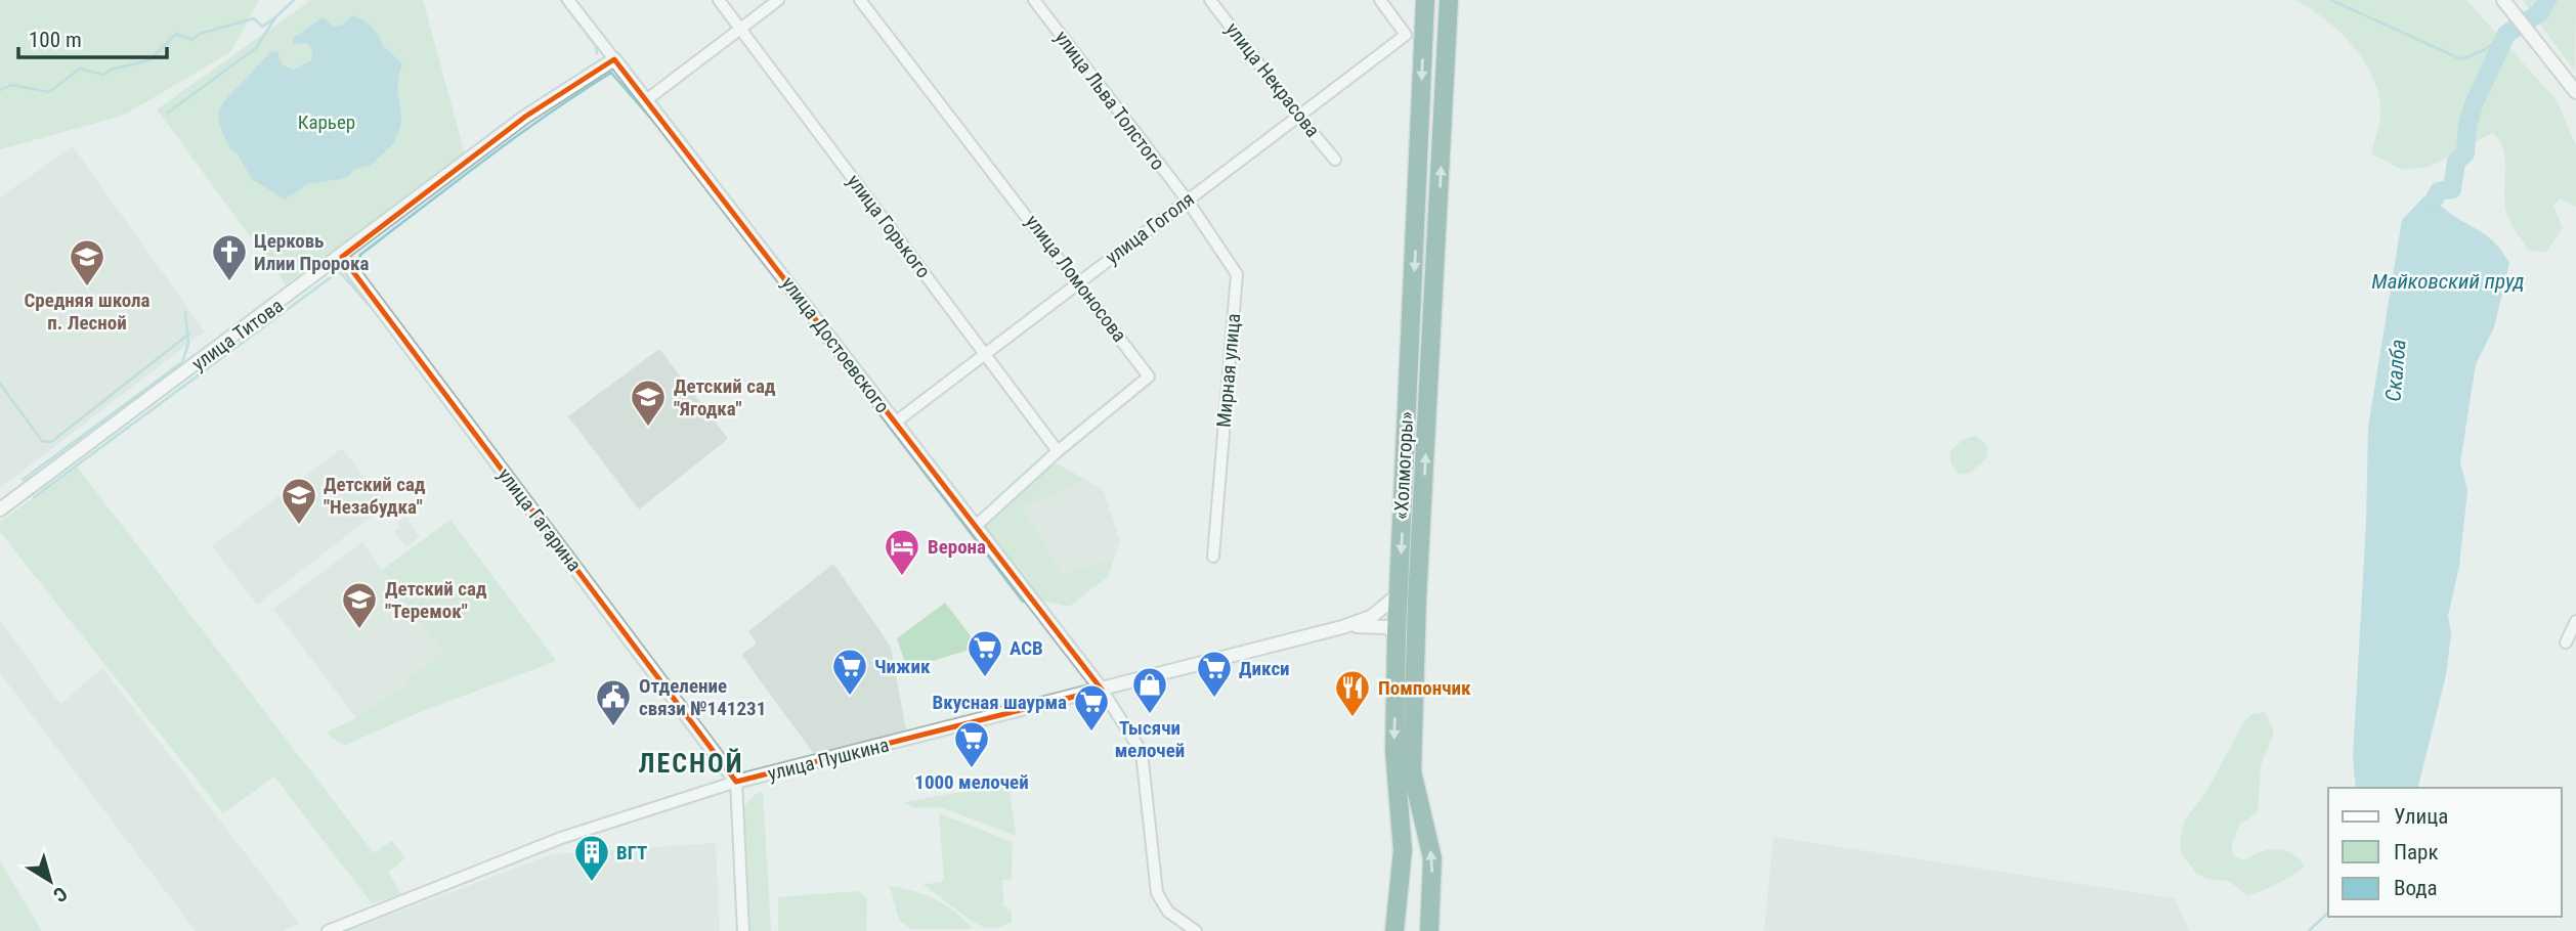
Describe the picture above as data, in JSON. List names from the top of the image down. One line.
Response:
{"streets":{"highway":["«Холмогоры»"],"street":["улица Некрасова","улица Льва Толстого","улица Горького","улица Гоголя","улица Ломоносова","улица Титова","улица Достоевского","Мирная улица","улица Гагарина","улица Пушкина"]},"crossings":[["улица Некрасова","улица Гоголя"],["улица Льва Толстого","улица Гоголя"],["улица Льва Толстого","Мирная улица"],["улица Горького","улица Гоголя"],["улица Горького","улица Ломоносова"],["улица Гоголя","улица Ломоносова"],["улица Гоголя","улица Достоевского"],["улица Гоголя","Мирная улица"],["улица Ломоносова","улица Достоевского"],["улица Титова","улица Достоевского"],["улица Титова","улица Гагарина"],["улица Достоевского","улица Пушкина"],["улица Гагарина","улица Пушкина"]],"districts":["ЛЕСНОЙ"],"water":["Майковский пруд","Скалба"],"parks":["Карьер"],"places":{"church":["Церковь Илии Пророка"],"school or university":["Средняя школа п. Лесной","Детский сад \"Ягодка\"","Детский сад \"Незабудка\"","Детский сад \"Теремок\""],"hotel":["Верона"],"supermarket":["АСВ","Чижик","Дикси","Вкусная шаурма","1000 мелочей"],"shop":["Тысячи мелочей"],"restaurant":["Помпончик"],"public building":["Отделение связи №141231"],"building":["ВГТ"]},"legend":["Улица","Парк","Вода"],"scale_bar":"100 m","north":"bottom right"}
